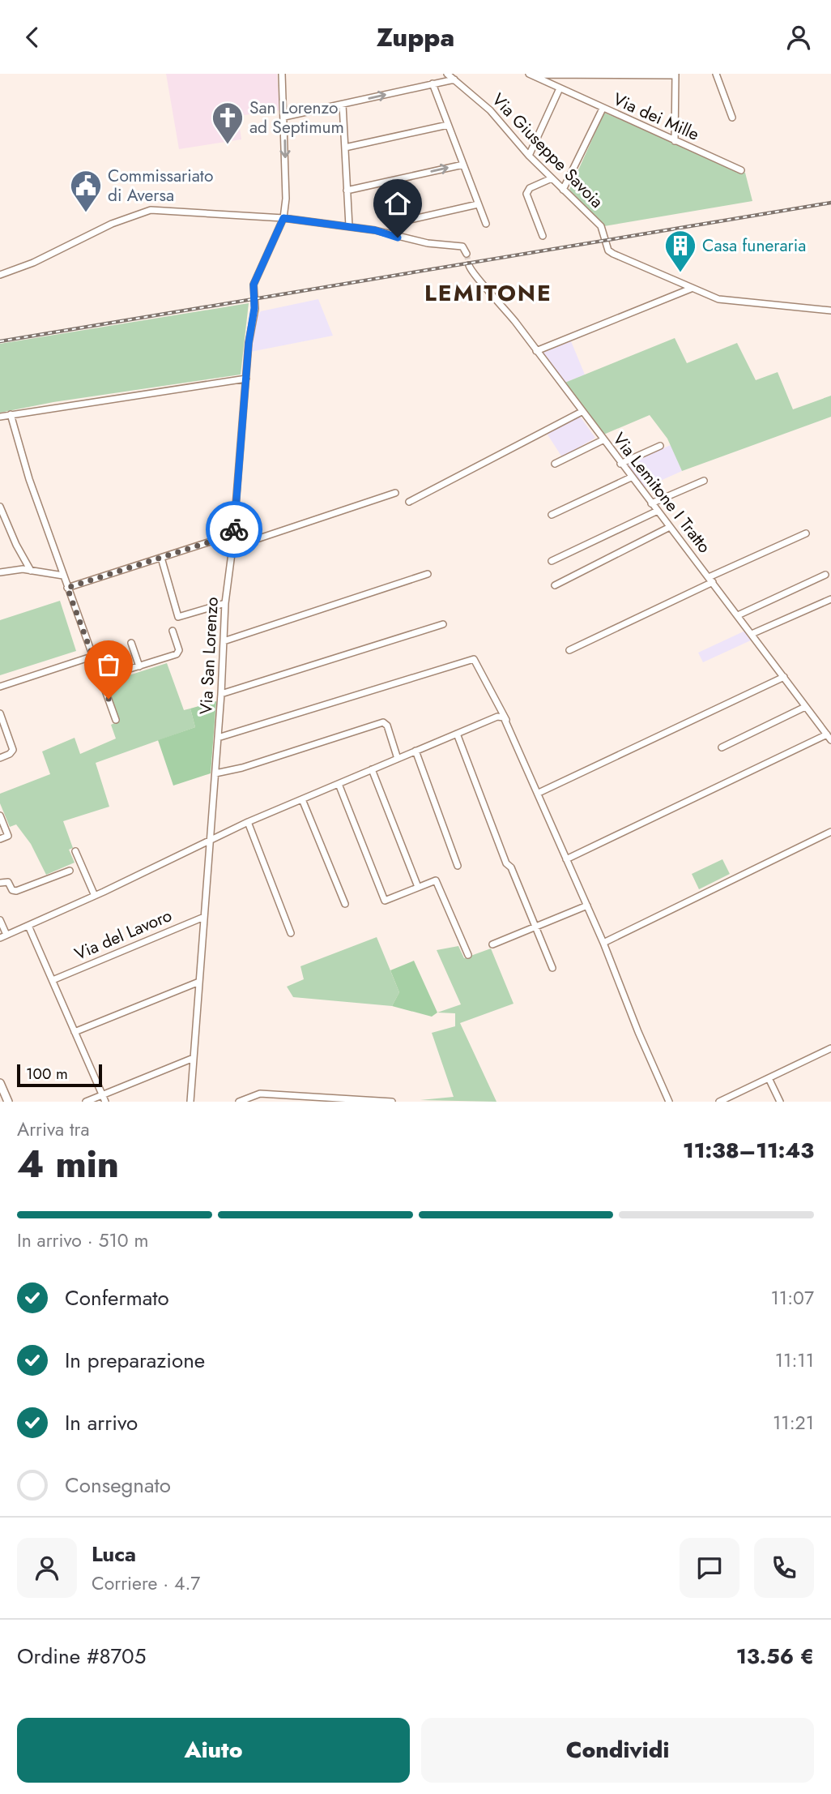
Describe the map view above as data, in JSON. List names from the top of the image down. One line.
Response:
{"streets":{"street":["Via dei Mille","Via Giuseppe Savoia","Via Lemitone I Tratto","Via San Lorenzo","Via del Lavoro"]},"crossings":[["Via San Lorenzo","Via del Lavoro"]],"districts":["LEMITONE"],"places":{"church":["San Lorenzo ad Septimum"],"public building":["Commissariato di Aversa"],"building":["Casa funeraria"]},"scale_bar":"100 m","page":{"header":"Zuppa","scale":"100 m","heading":["4 min","Arriva tra","11:38–11:43"],"panel":["Luca","Corriere · 4.7","Ordine #8705","13.56 €"],"bar":"In arrivo · 510 m","list":[["Confermato","11:07"],["In preparazione","11:11"],["In arrivo","11:21"],"Consegnato"],"buttons":["Aiuto","Condividi"]}}
